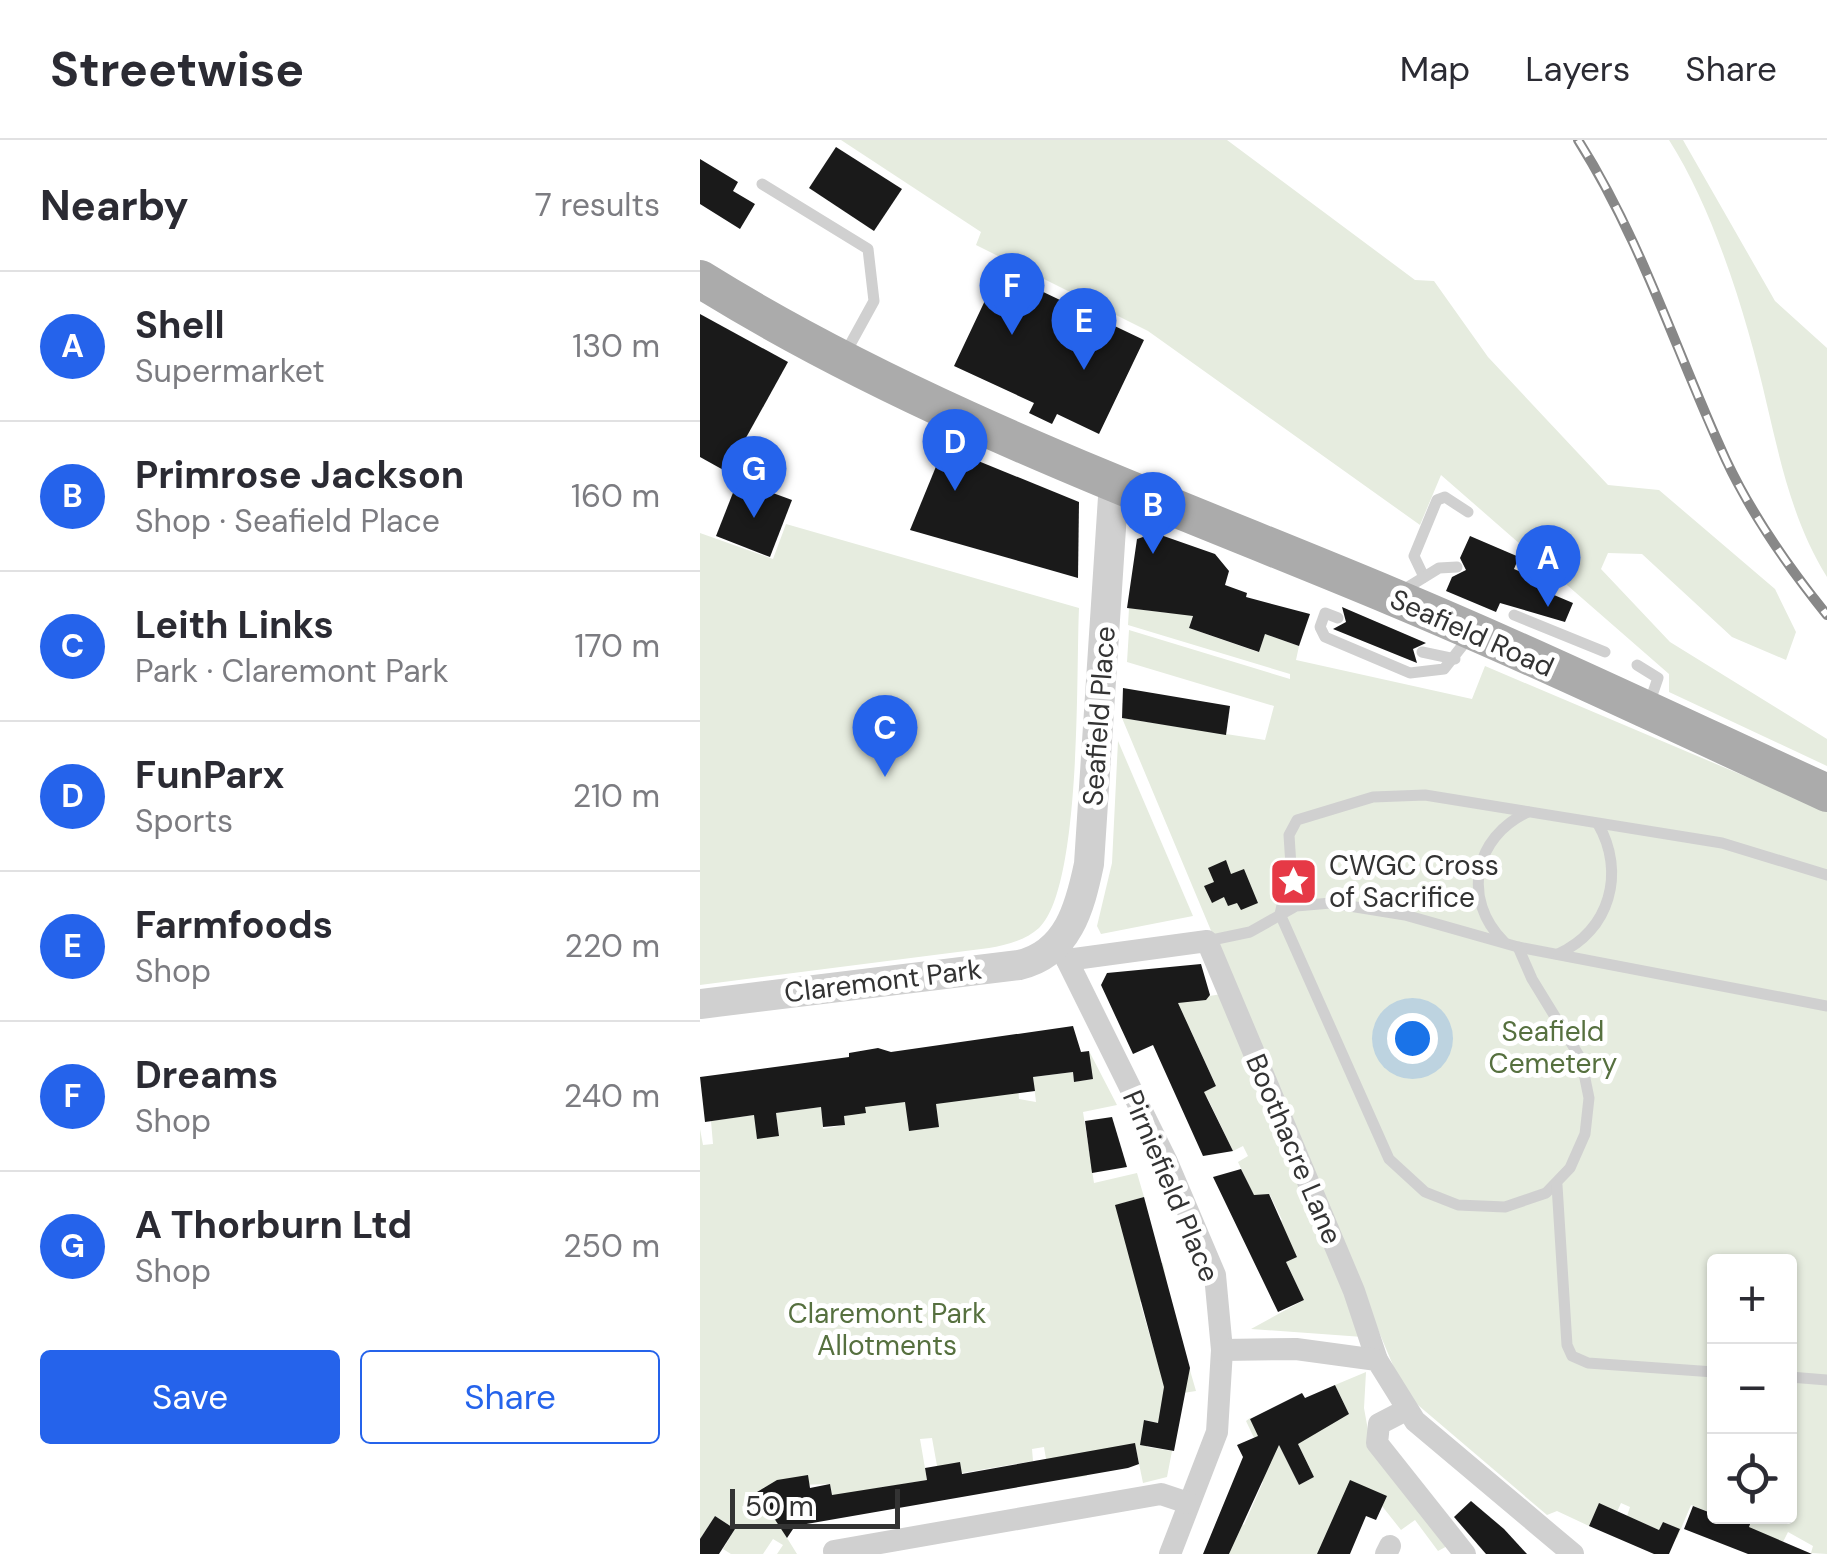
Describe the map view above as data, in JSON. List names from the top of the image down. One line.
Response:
{"streets":{"main road":["Seafield Road"],"street":["Seafield Place","Claremont Park","Boothacre Lane","Pirniefield Place"]},"crossings":[["Seafield Road","Seafield Place"],["Seafield Place","Claremont Park"],["Seafield Place","Pirniefield Place"],["Claremont Park","Pirniefield Place"]],"parks":["Seafield Cemetery","Claremont Park Allotments"],"places":{"place":["CWGC Cross of Sacrifice"]},"scale_bar":"50 m","page":{"header":"Streetwise","nav":["Map","Layers","Share"],"heading":["Nearby","7 results"],"pins":["F","E","D","G","B","A","C"],"list":[{"mark":"A","name":"Shell","note":"Supermarket","value":"130 m"},{"mark":"B","name":"Primrose Jackson","note":"Shop · Seafield Place","value":"160 m"},{"mark":"C","name":"Leith Links","note":"Park · Claremont Park","value":"170 m"},{"mark":"D","name":"FunParx","note":"Sports","value":"210 m"},{"mark":"E","name":"Farmfoods","note":"Shop","value":"220 m"},{"mark":"F","name":"Dreams","note":"Shop","value":"240 m"},{"mark":"G","name":"A Thorburn Ltd","note":"Shop","value":"250 m"}],"map_buttons":["+","−"],"buttons":["Save","Share"],"scale":"50 m"}}
